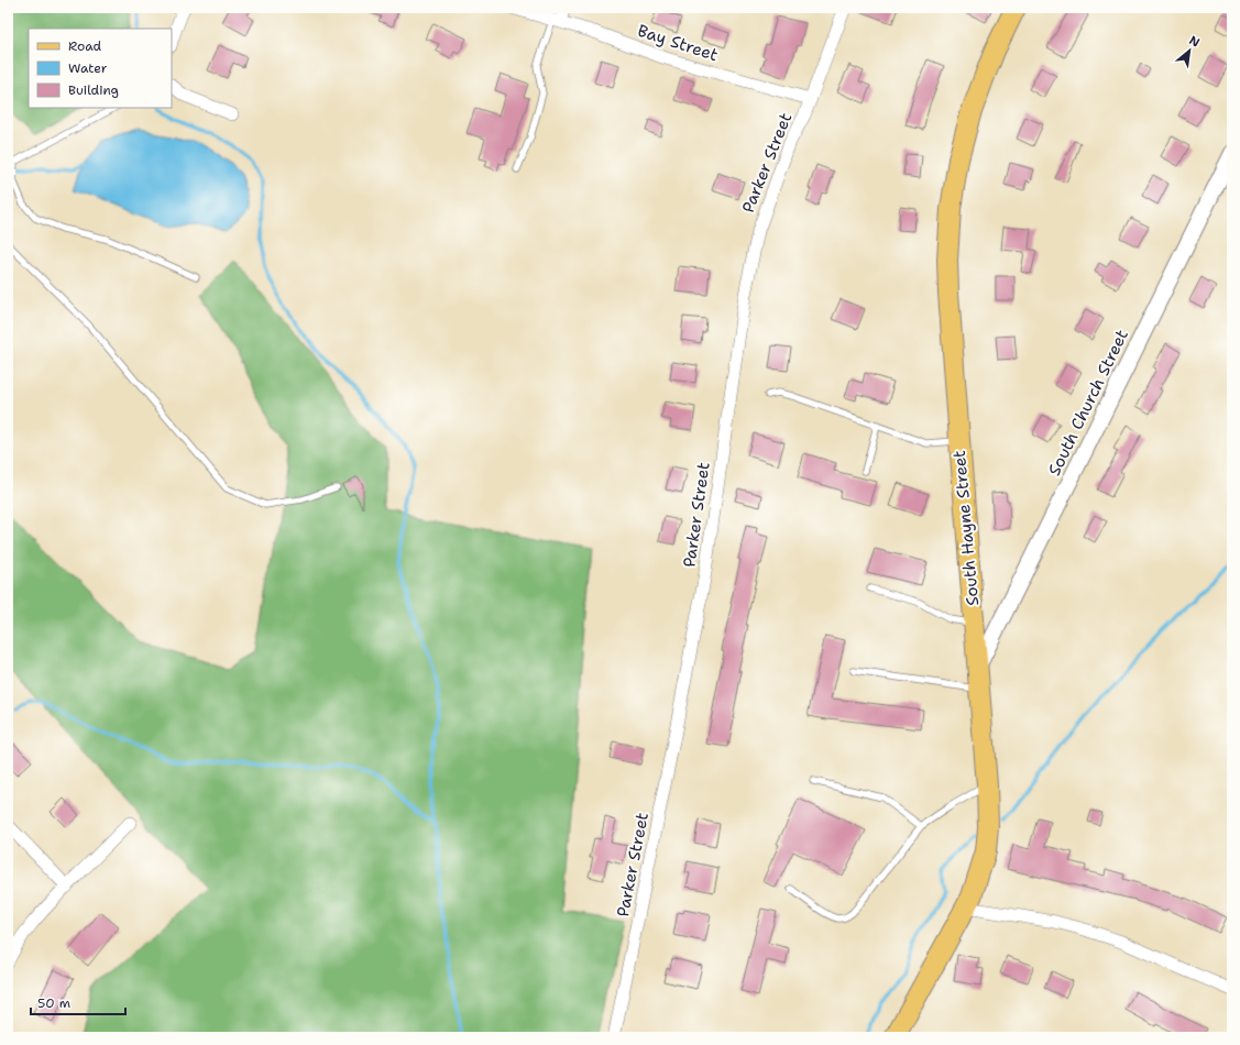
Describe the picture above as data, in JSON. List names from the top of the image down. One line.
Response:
{"streets":{"main road":["South Hayne Street"],"street":["Bay Street","Parker Street","South Church Street"]},"crossings":[["Bay Street","Parker Street"],["South Church Street","South Hayne Street"]],"legend":["Road","Water","Building"],"scale_bar":"50 m","north":"top right"}
